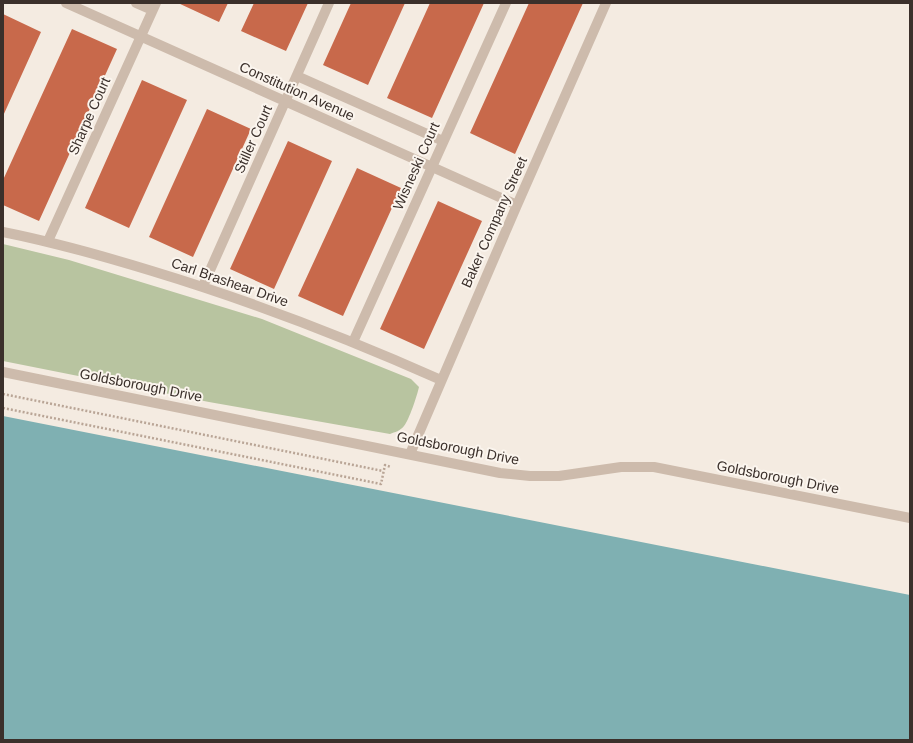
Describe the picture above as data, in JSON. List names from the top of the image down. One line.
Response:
{"streets":{"street":["Constitution Avenue","Sharpe Court","Stiller Court","Wisneski Court","Baker Company Street","Carl Brashear Drive","Goldsborough Drive"]},"crossings":[["Constitution Avenue","Sharpe Court"],["Constitution Avenue","Stiller Court"],["Constitution Avenue","Wisneski Court"],["Constitution Avenue","Baker Company Street"],["Sharpe Court","Carl Brashear Drive"],["Stiller Court","Carl Brashear Drive"],["Wisneski Court","Carl Brashear Drive"],["Baker Company Street","Carl Brashear Drive"],["Baker Company Street","Goldsborough Drive"]]}
